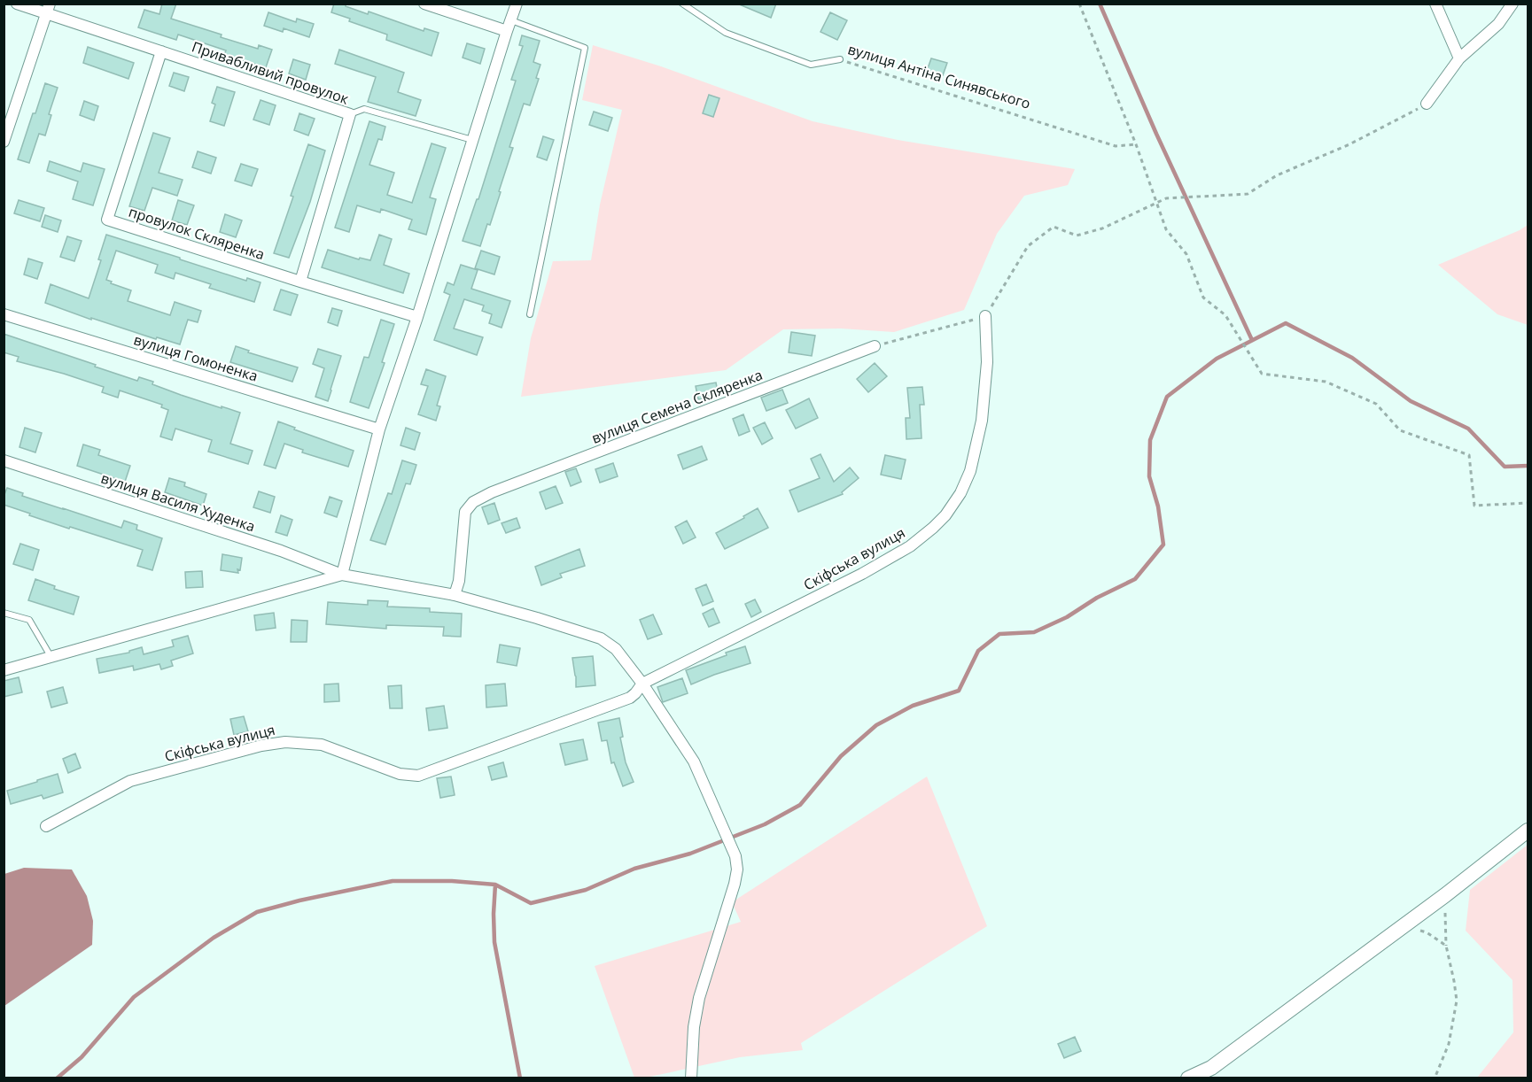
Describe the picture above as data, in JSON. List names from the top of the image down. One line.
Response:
{"streets":{"street":["Привабливий провулок","провулок Скляренка","вулиця Гомоненка","вулиця Семена Скляренка","вулиця Василя Худенка","Скіфська вулиця"],"lane":["вулиця Антіна Синявського"]},"crossings":[["Привабливий провулок","провулок Скляренка"]]}
